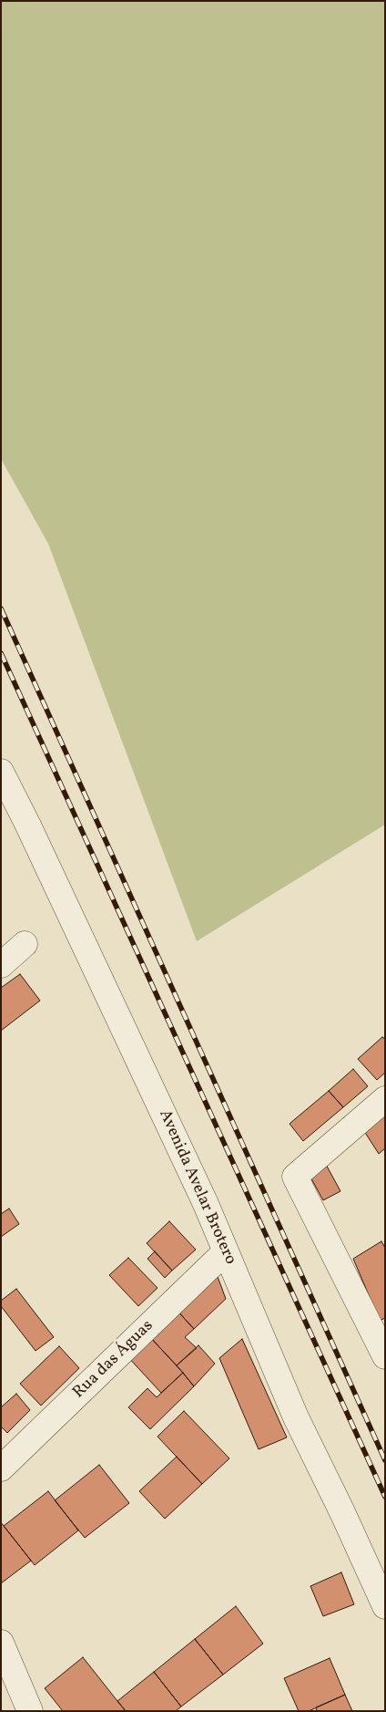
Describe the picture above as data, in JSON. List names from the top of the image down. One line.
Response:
{"streets":{"street":["Avenida Avelar Brotero","Rua das Águas"]},"crossings":[["Avenida Avelar Brotero","Rua das Águas"]]}
